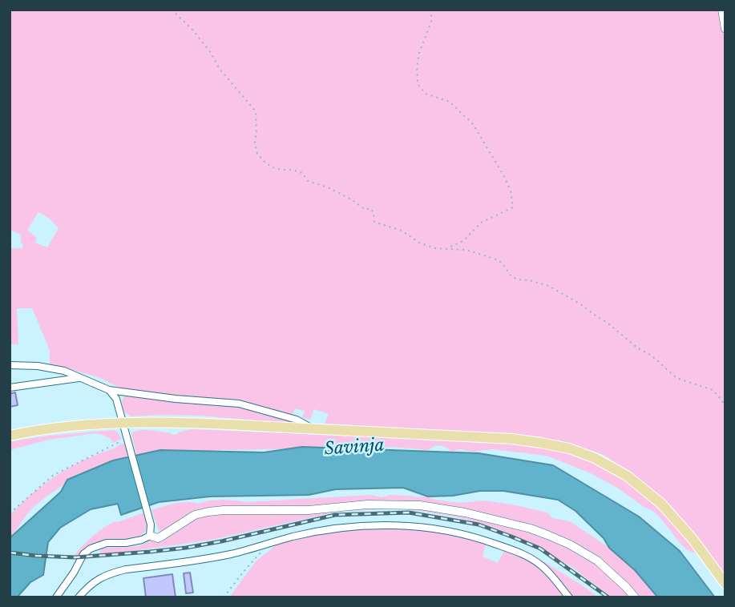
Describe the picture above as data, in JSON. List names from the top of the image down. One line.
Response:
{"water":["Savinja"]}
